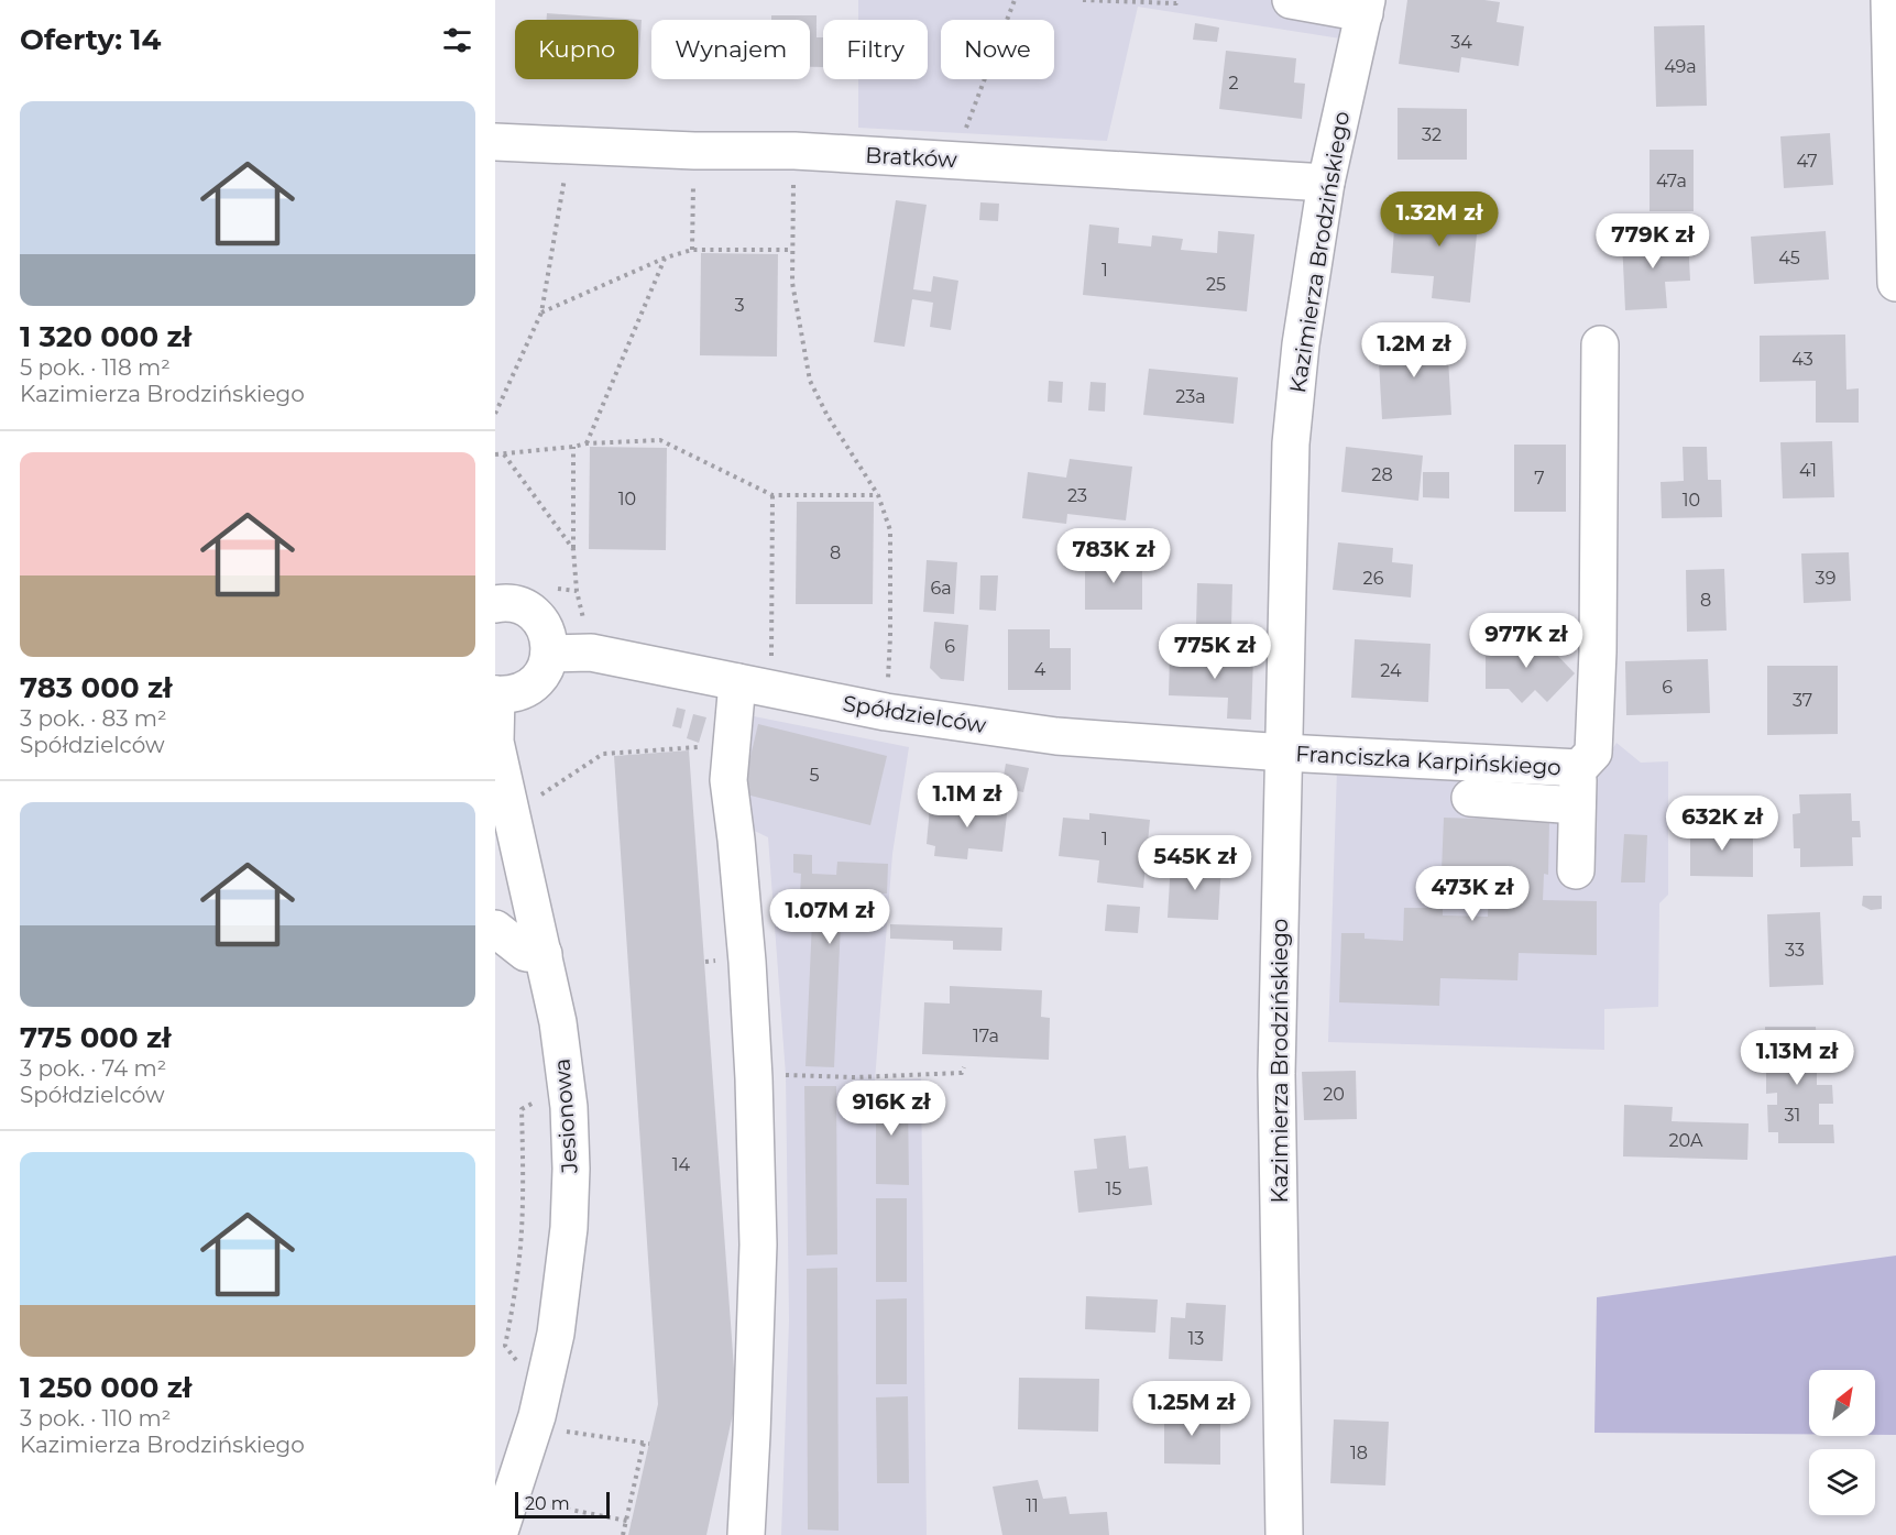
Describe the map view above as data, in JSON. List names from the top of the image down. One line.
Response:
{"streets":{"street":["Bratków","Kazimierza Brodzińskiego","Spółdzielców","Franciszka Karpińskiego","Jesionowa"]},"crossings":[["Bratków","Kazimierza Brodzińskiego"],["Kazimierza Brodzińskiego","Spółdzielców"],["Kazimierza Brodzińskiego","Franciszka Karpińskiego"],["Spółdzielców","Franciszka Karpińskiego"]],"house_numbers":["34","49a","2","32","47","47a","45","1","25","3","43","23a","41","28","7","23","10","10","8","26","39","6a","8","6","4","24","6","37","5","1","33","17a","20","31","20A","14","15","13","18","11"],"scale_bar":"20 m","north":"top right","page":{"heading":"Oferty: 14","chip":["Kupno","Wynajem","Filtry","Nowe"],"list":[{"name":"1 320 000 zł","note":"5 pok. · 118 m² · Kazimierza Brodzińskiego"},{"name":"783 000 zł","note":"3 pok. · 83 m² · Spółdzielców"},{"name":"775 000 zł","note":"3 pok. · 74 m² · Spółdzielców"},{"name":"1 250 000 zł","note":"3 pok. · 110 m² · Kazimierza Brodzińskiego"}],"price":["1.32M zł","779K zł","1.2M zł","783K zł","977K zł","775K zł","1.1M zł","632K zł","545K zł","473K zł","1.07M zł","1.13M zł","916K zł","1.25M zł"],"scale":"20 m"}}
